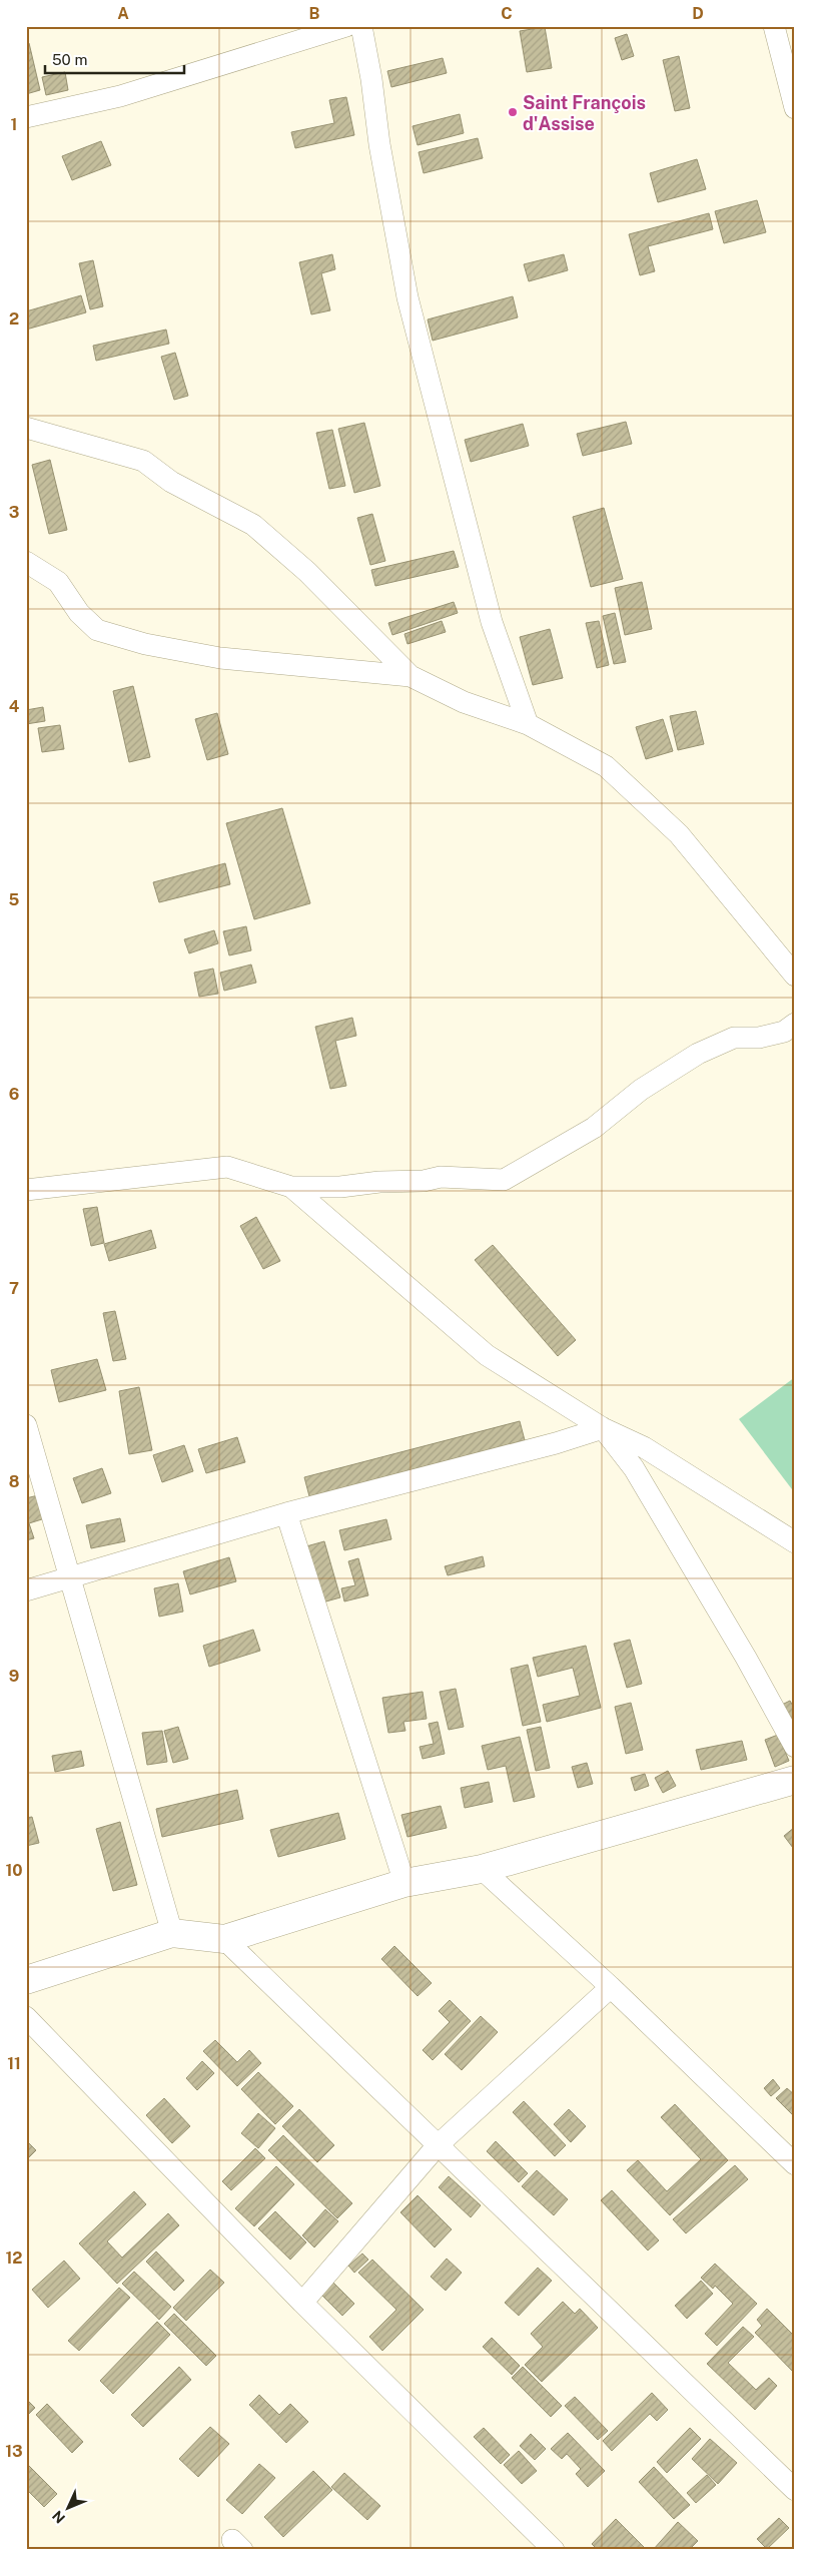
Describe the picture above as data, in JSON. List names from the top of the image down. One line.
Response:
{"places":["Saint François d'Assise"],"scale_bar":"50 m","north":"bottom left","grid":{"columns":["A","B","C","D"],"rows":["1","2","3","4","5","6","7","8","9","10","11","12","13"]}}
